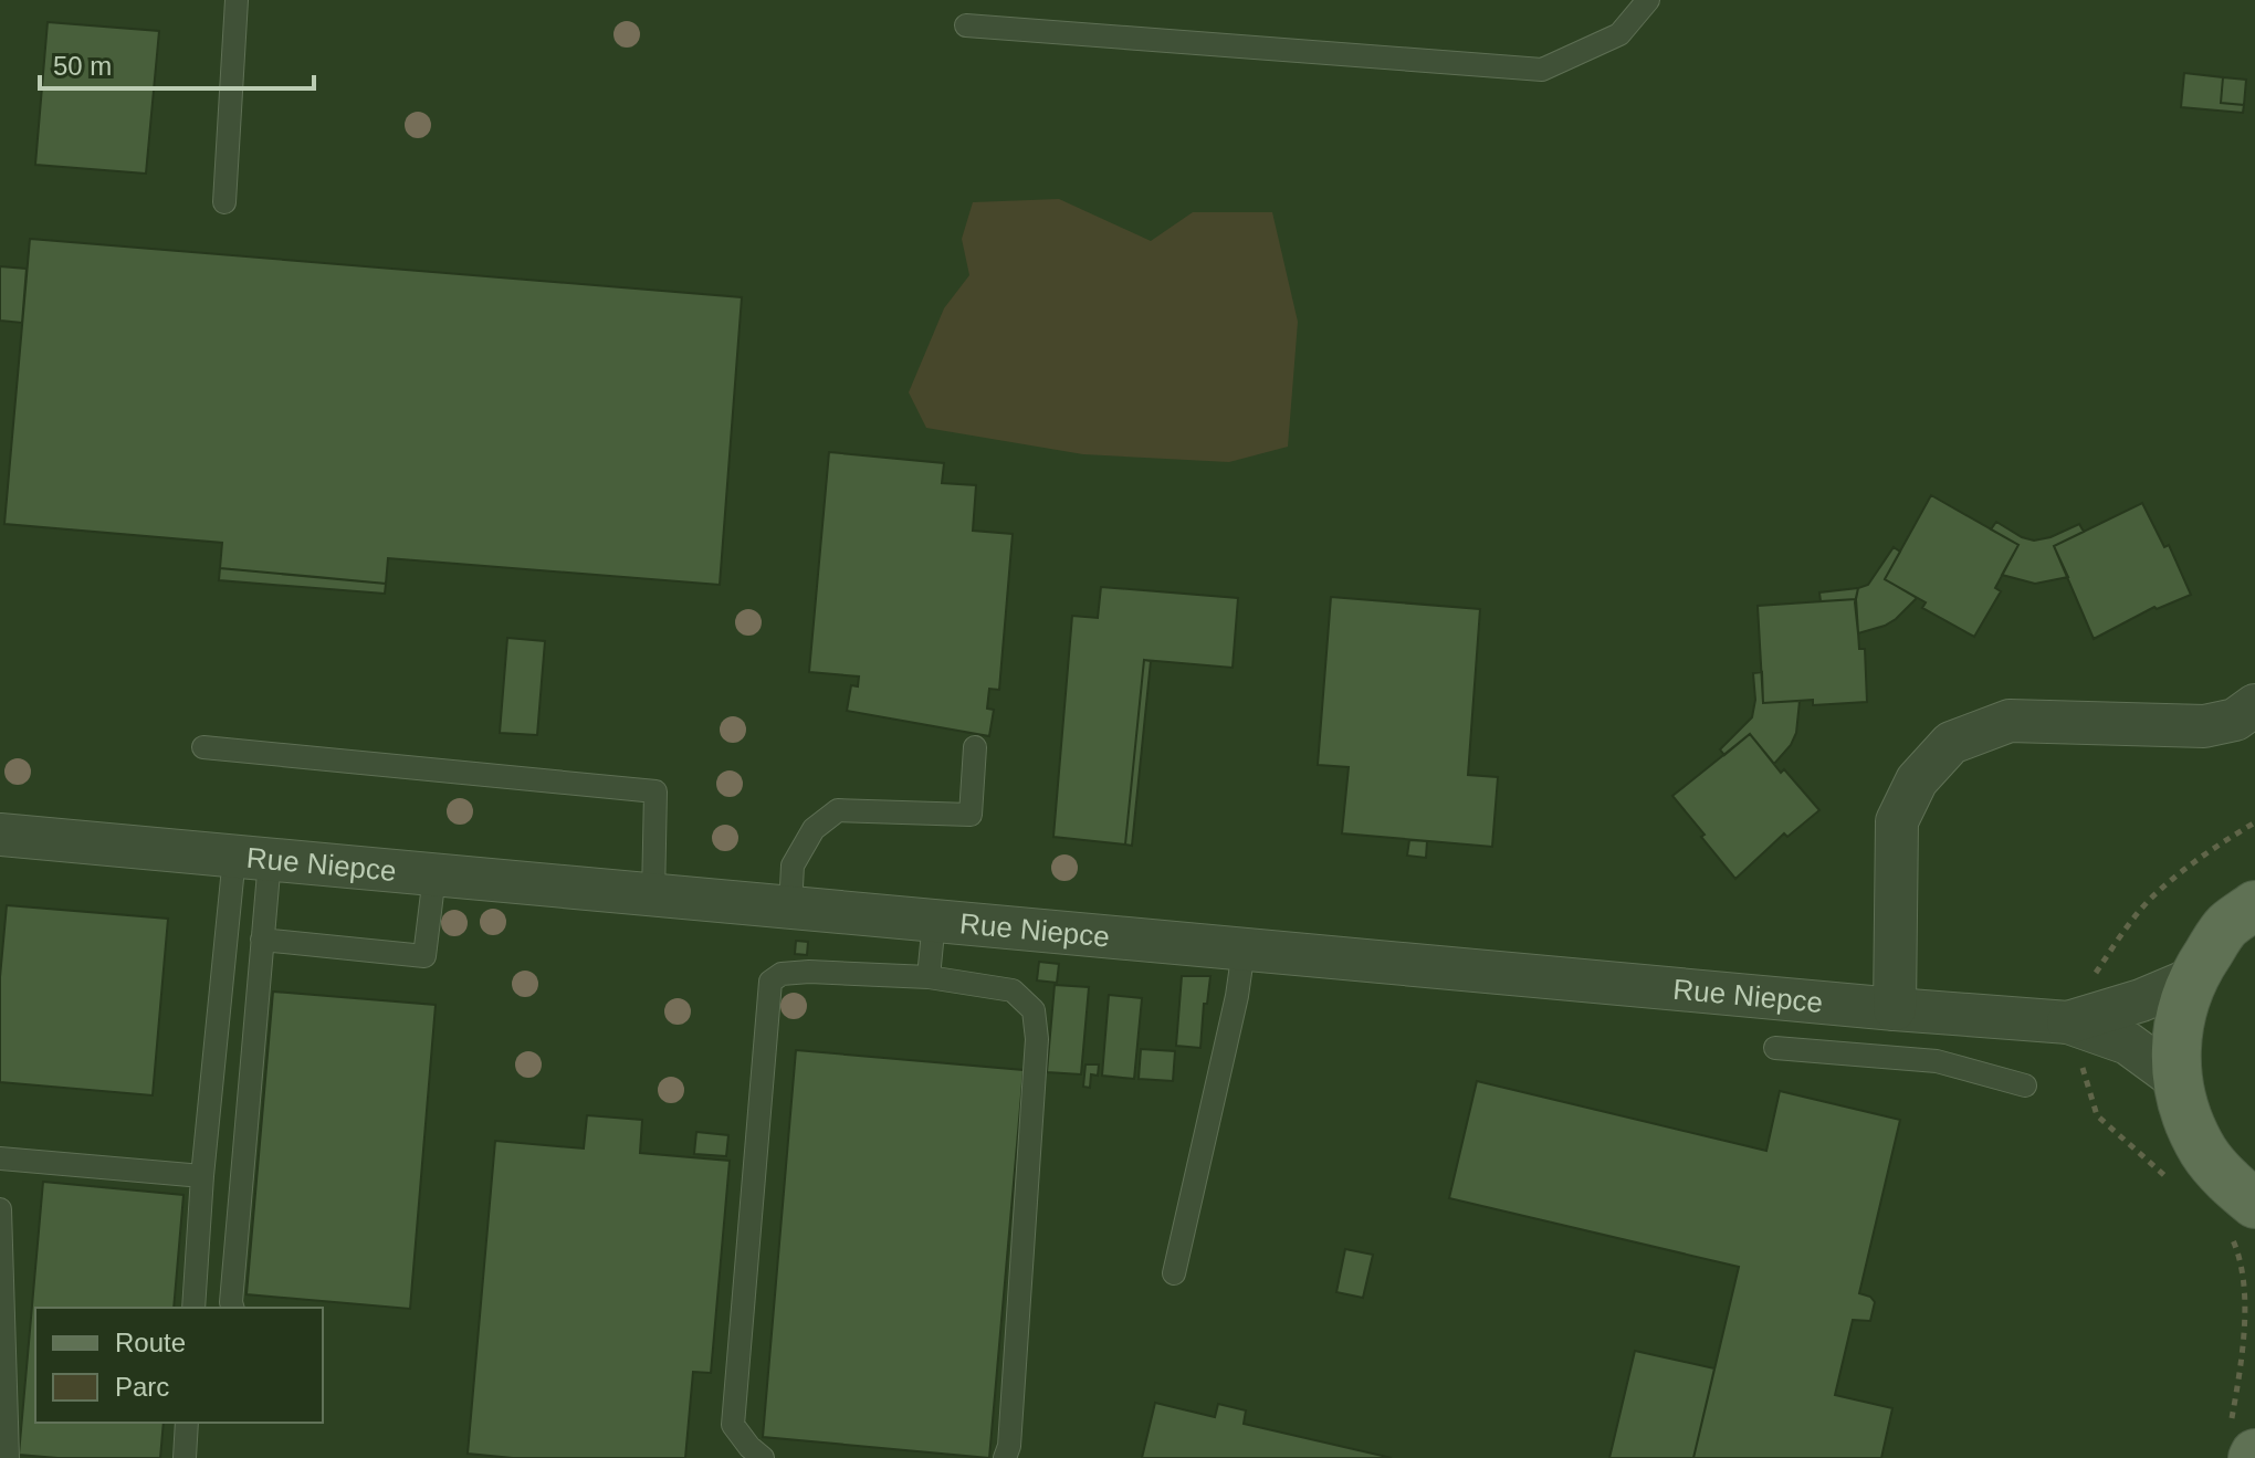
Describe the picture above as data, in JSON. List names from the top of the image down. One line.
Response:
{"streets":{"street":["Rue Niepce"]},"legend":["Route","Parc"],"scale_bar":"50 m"}
